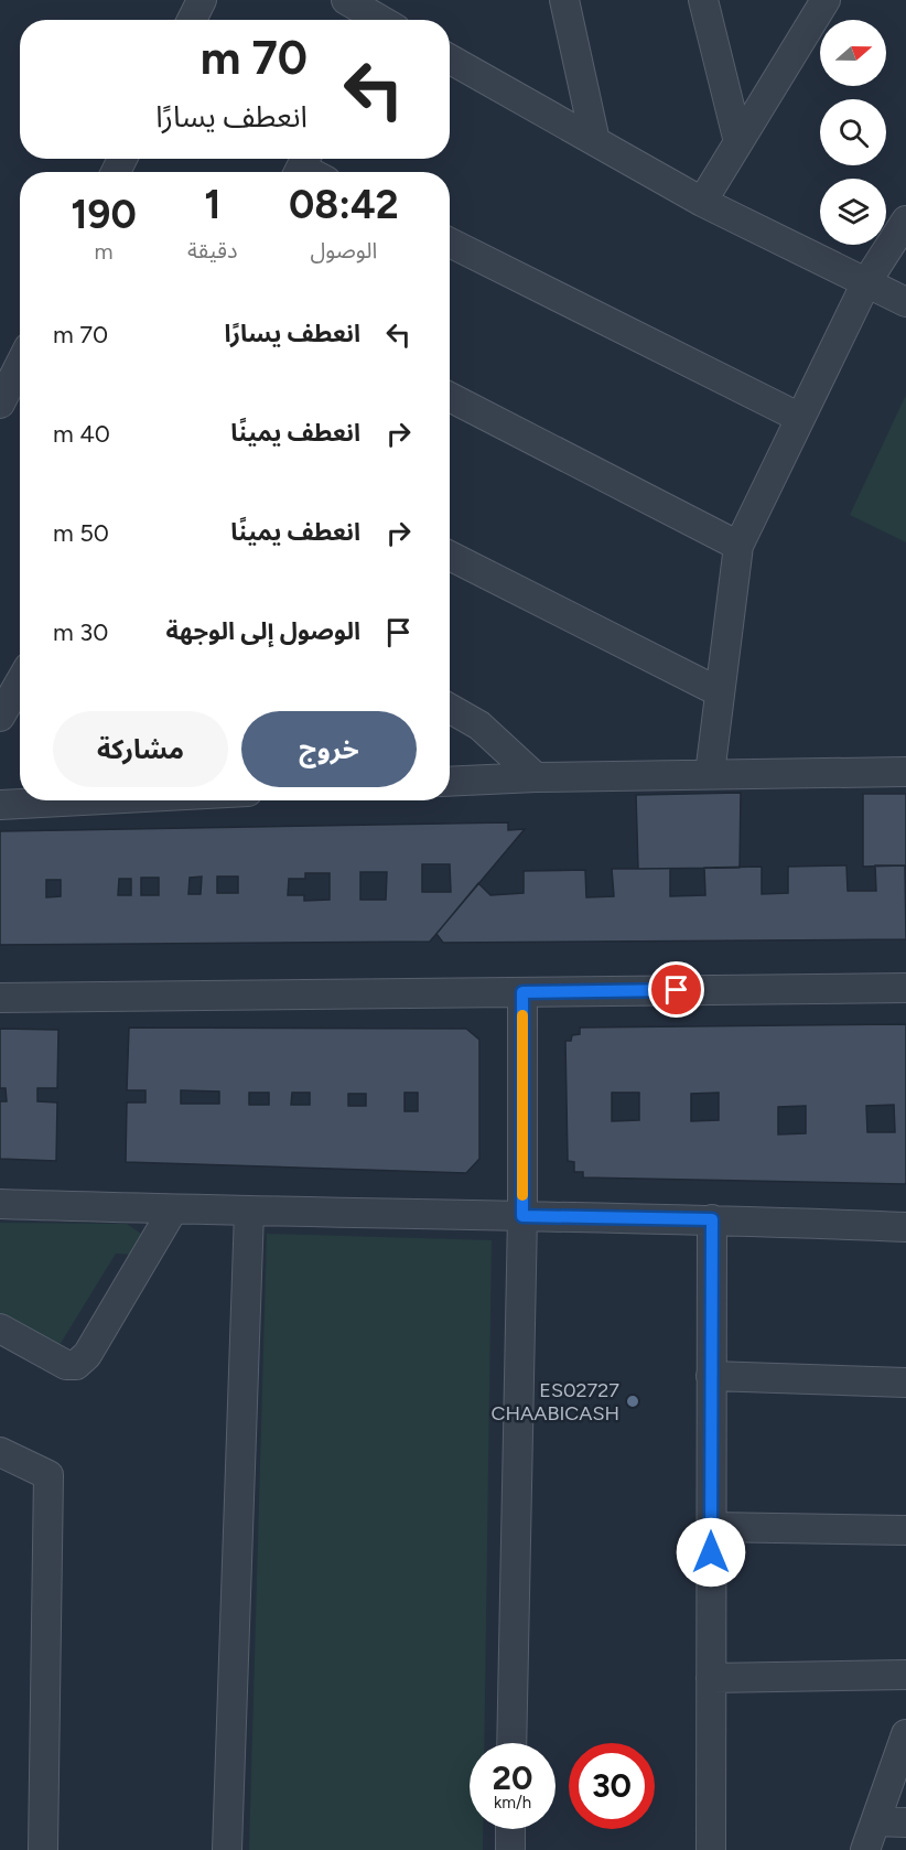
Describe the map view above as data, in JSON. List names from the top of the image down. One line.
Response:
{"places":["ES02727 CHAABICASH"],"north":"right","page":{"turn":["70 m","انعطف يسارًا"],"eta":["08:42","الوصول","1","دقيقة","190","m"],"list":[{"name":"انعطف يسارًا","value":"70 m"},{"name":"انعطف يمينًا","value":"40 m"},{"name":"انعطف يمينًا","value":"50 m"},{"name":"الوصول إلى الوجهة","value":"30 m"}],"buttons":["خروج","مشاركة"],"speed":"20 km/h","limit":"30"}}
